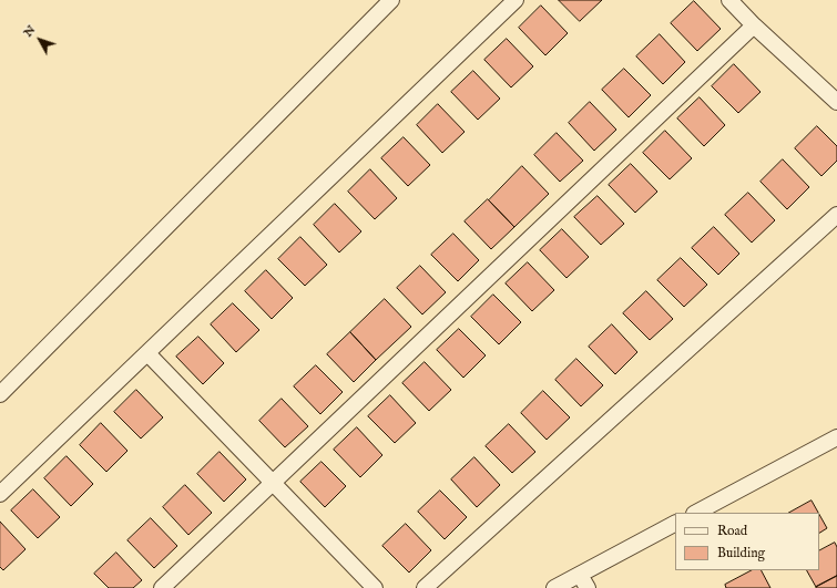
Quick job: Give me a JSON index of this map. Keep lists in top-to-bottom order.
{
  "legend": ["Road", "Building"],
  "north": "top left"
}
